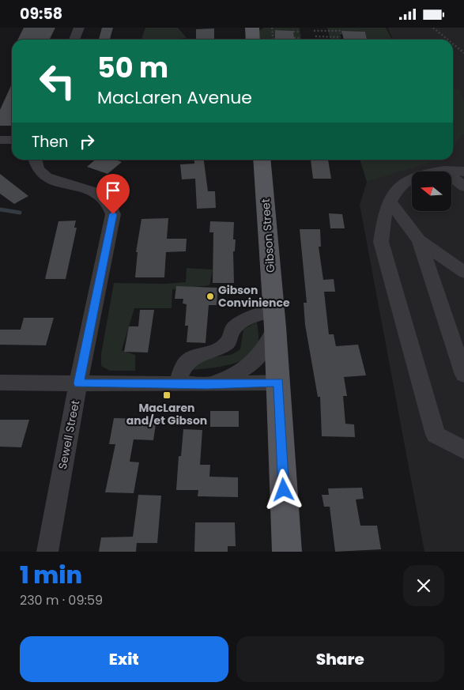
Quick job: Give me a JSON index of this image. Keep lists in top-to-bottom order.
{
  "streets": {
    "main road": ["Gibson Street"],
    "street": ["Sewell Street"]
  },
  "places": {
    "other": ["Gibson Convinience"],
    "transit": ["MacLaren and/et Gibson"]
  },
  "north": "left",
  "page": {
    "status": "09:58",
    "turn": ["50 m", "MacLaren Avenue"],
    "then": "Then",
    "heading": ["1 min", "230 m · 09:59"],
    "buttons": ["Exit", "Share"]
  }
}
